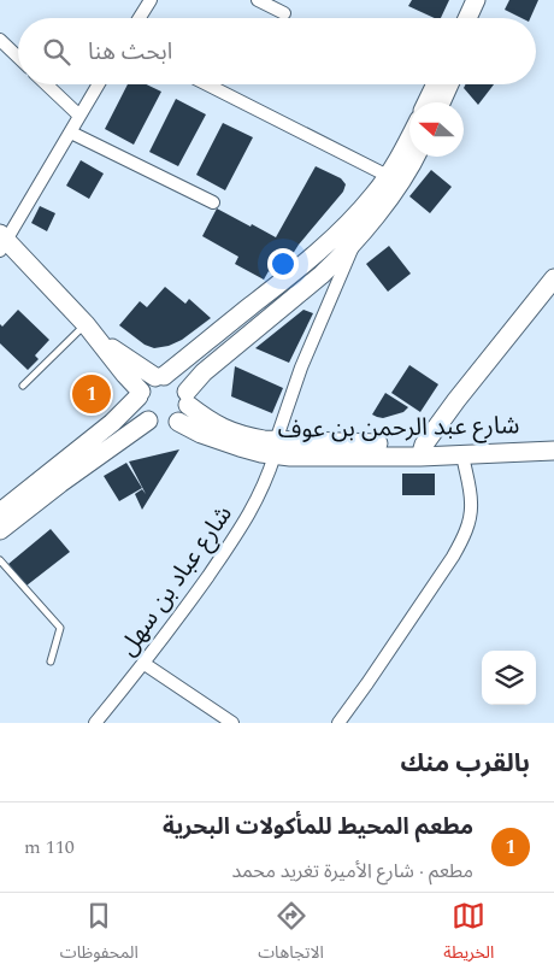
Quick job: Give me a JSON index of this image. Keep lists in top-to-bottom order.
{
  "streets": {
    "street": ["شارع عبد الرحمن بن عوف", "شارع عباد بن سهل"]
  },
  "crossings": [
    ["شارع عبد الرحمن بن عوف", "شارع عباد بن سهل"]
  ],
  "north": "left",
  "page": {
    "search": "ابحث هنا",
    "pins": "1",
    "heading": "بالقرب منك",
    "list": [
      {
        "mark": "1",
        "name": "مطعم المحيط للمأكولات البحرية",
        "note": "مطعم · شارع الأميرة تغريد محمد",
        "value": "110 m"
      }
    ],
    "nav": ["الخريطة", "الاتجاهات", "المحفوظات"]
  }
}
